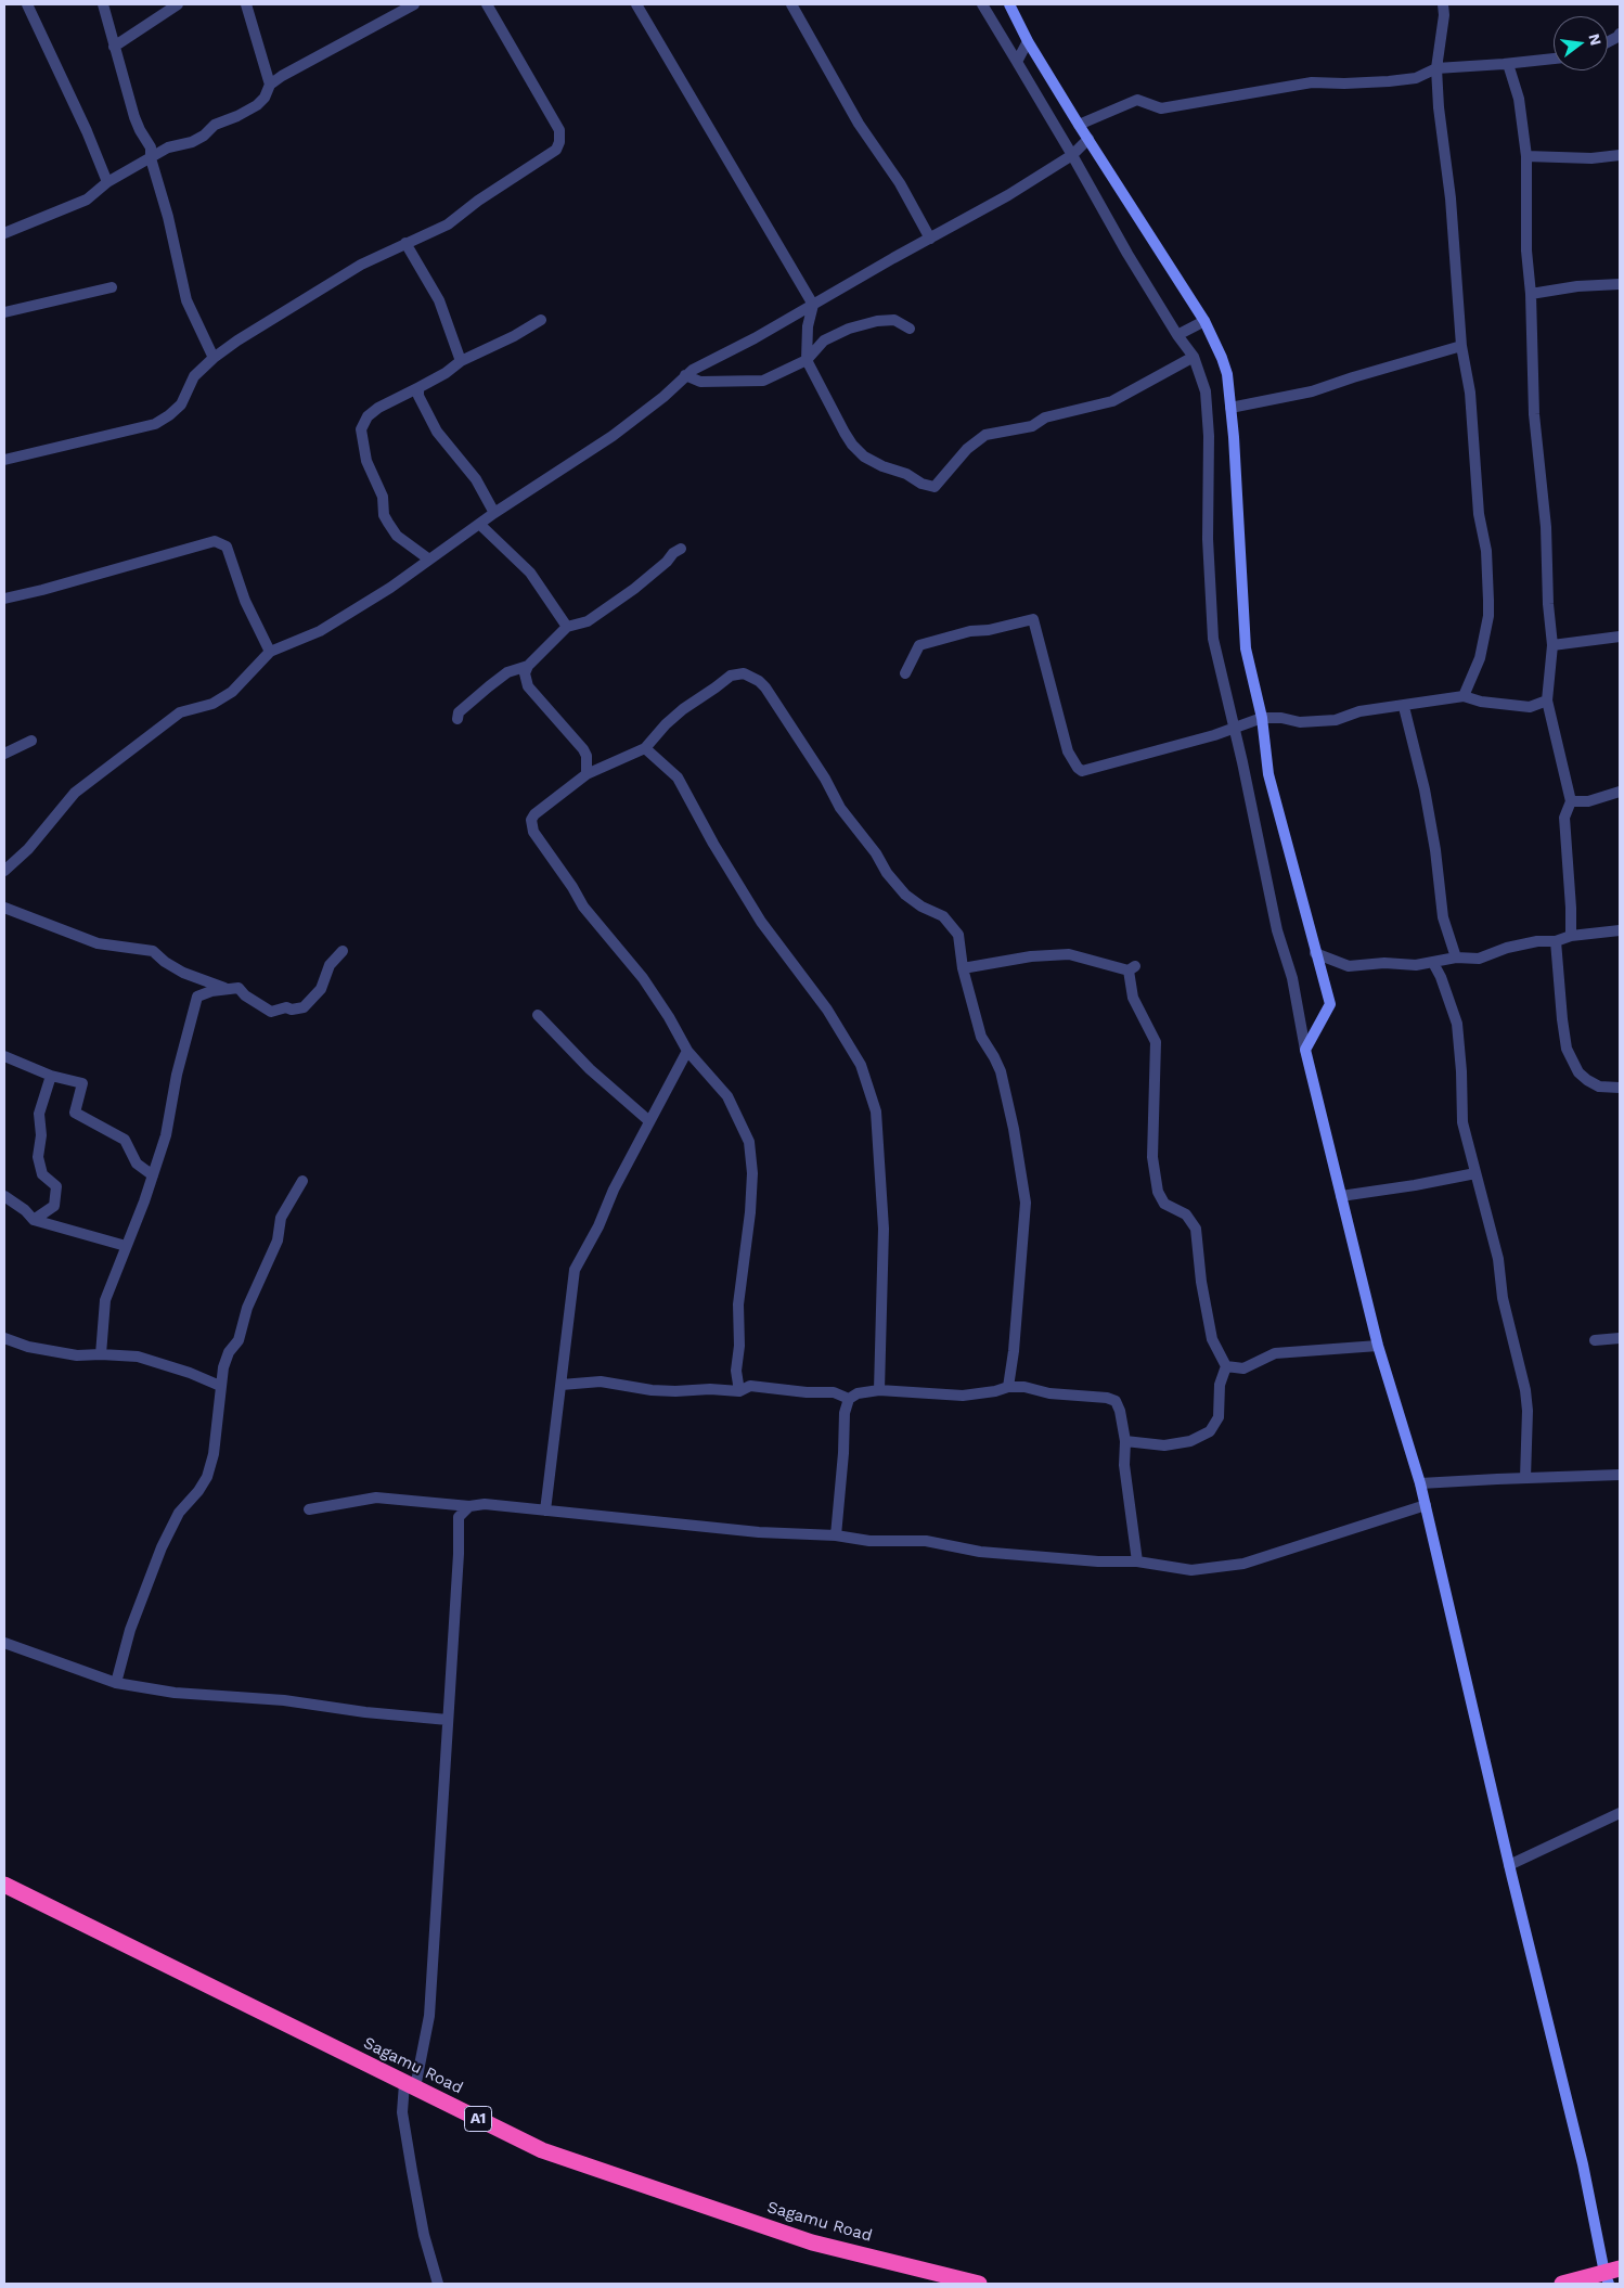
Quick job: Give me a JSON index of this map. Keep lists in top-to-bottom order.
{
  "streets": {
    "highway": ["Sagamu Road", "A1"]
  },
  "north": "right"
}
